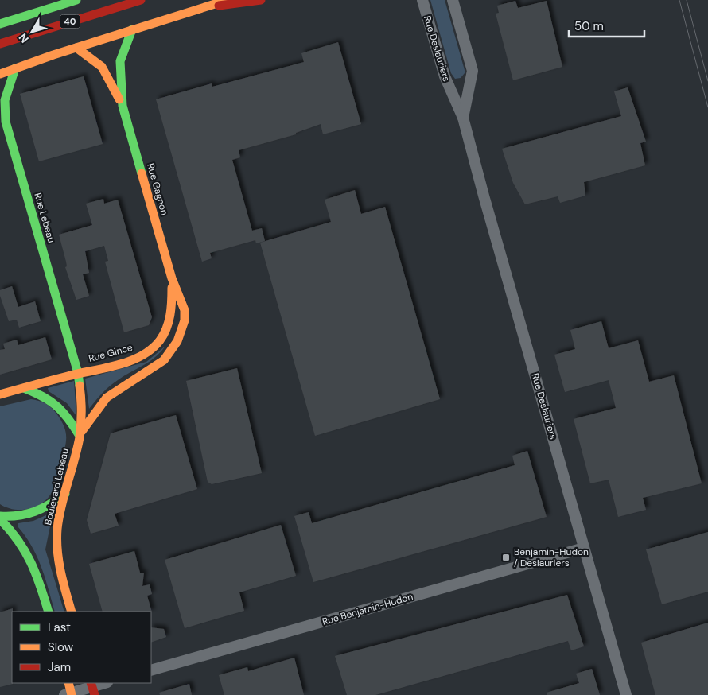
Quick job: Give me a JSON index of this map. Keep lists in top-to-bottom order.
{
  "streets": {
    "main road": [
      "40",
      "Rue Gagnon",
      "Rue Lebeau",
      "Rue Gince",
      "Boulevard Lebeau"
    ],
    "street": ["Rue Deslauriers", "Rue Benjamin-Hudon"]
  },
  "crossings": [
    ["Rue Deslauriers", "Rue Benjamin-Hudon"],
    ["Rue Gagnon", "Rue Gince"],
    ["Rue Gagnon", "Boulevard Lebeau"],
    ["Rue Lebeau", "Rue Gince"],
    ["Rue Lebeau", "Boulevard Lebeau"],
    ["Rue Gince", "Boulevard Lebeau"]
  ],
  "places": {
    "transit": ["Benjamin-Hudon / Deslauriers"]
  },
  "legend": ["Fast", "Slow", "Jam"],
  "scale_bar": "50 m",
  "north": "bottom left"
}
